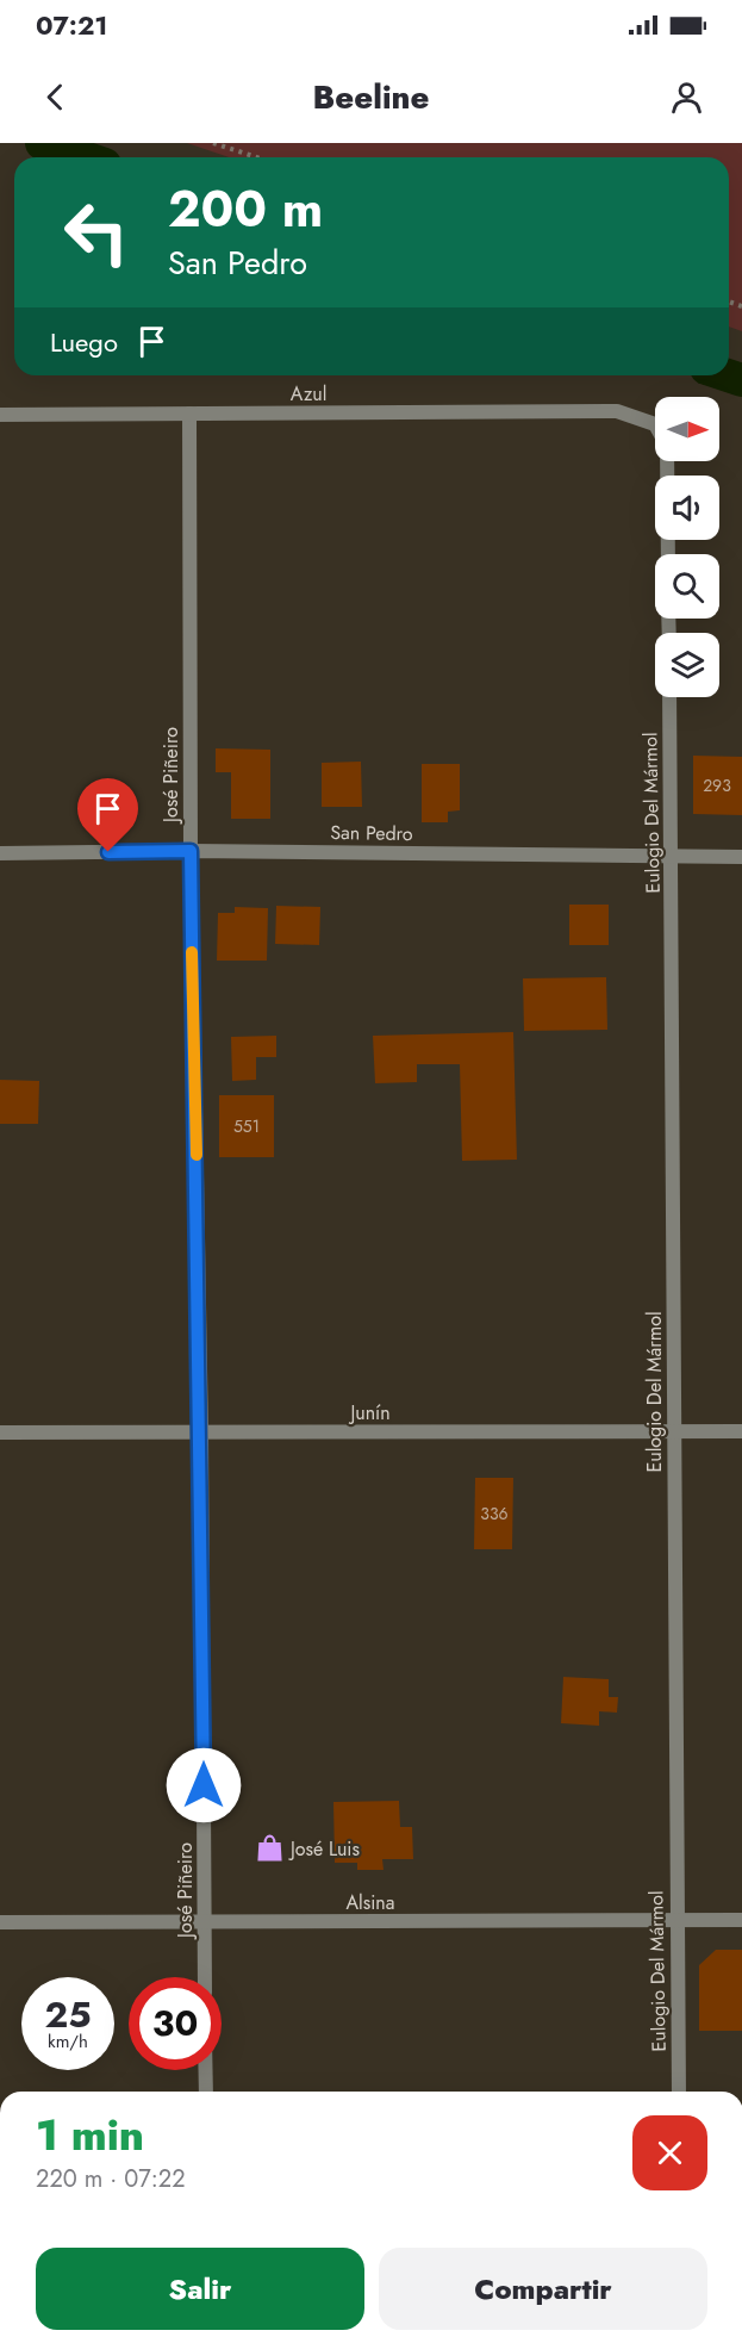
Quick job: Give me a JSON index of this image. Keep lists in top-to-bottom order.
{
  "streets": {
    "street": [
      "Azul",
      "José Piñeiro",
      "Eulogio Del Mármol",
      "San Pedro",
      "Junín",
      "Alsina"
    ]
  },
  "crossings": [
    ["Azul", "José Piñeiro"],
    ["José Piñeiro", "San Pedro"],
    ["José Piñeiro", "Junín"],
    ["José Piñeiro", "Alsina"],
    ["Eulogio Del Mármol", "San Pedro"],
    ["Eulogio Del Mármol", "Junín"],
    ["Eulogio Del Mármol", "Alsina"]
  ],
  "places": {
    "shop": ["José Luis"]
  },
  "house_numbers": ["293", "551", "336"],
  "north": "right",
  "page": {
    "status": "07:21",
    "header": "Beeline",
    "turn": ["200 m", "San Pedro"],
    "then": "Luego",
    "speed": "25 km/h",
    "limit": "30",
    "heading": ["1 min", "220 m · 07:22"],
    "buttons": ["Salir", "Compartir"]
  }
}
